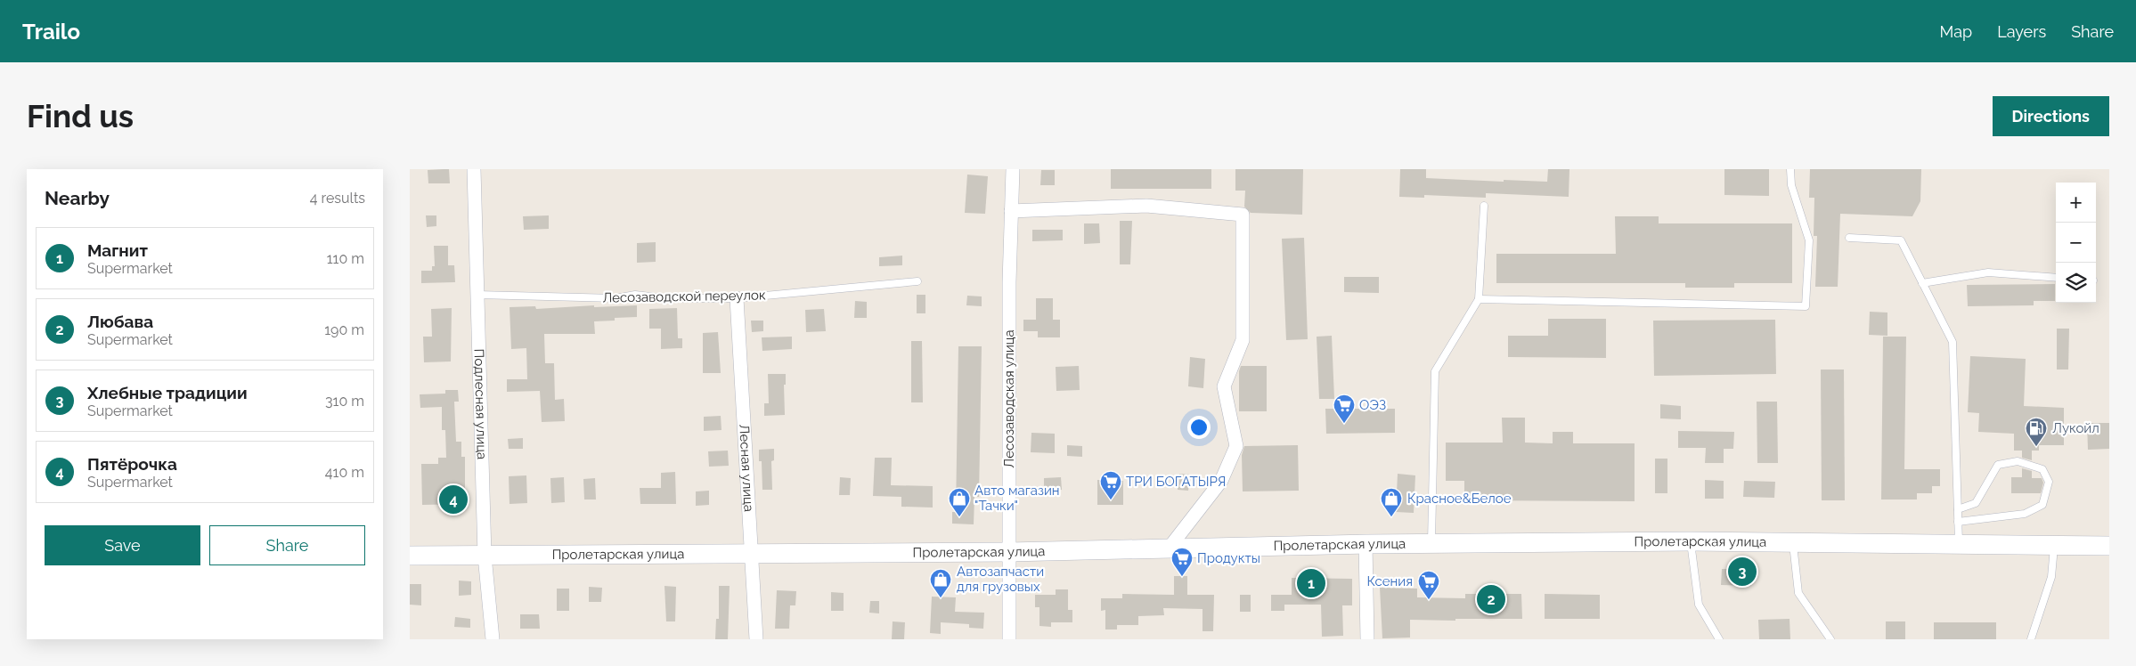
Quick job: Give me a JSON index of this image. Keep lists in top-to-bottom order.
{
  "streets": {
    "street": [
      "Лесозаводская улица",
      "Подлесная улица",
      "Лесная улица",
      "Пролетарская улица"
    ],
    "lane": ["Лесозаводской переулок"]
  },
  "crossings": [
    ["Лесозаводской переулок", "Подлесная улица"],
    ["Лесозаводской переулок", "Лесная улица"],
    ["Лесозаводская улица", "Пролетарская улица"],
    ["Подлесная улица", "Пролетарская улица"],
    ["Лесная улица", "Пролетарская улица"]
  ],
  "places": {
    "supermarket": [
      "ОЭЗ",
      "ТРИ БОГАТЫРЯ",
      "Продукты",
      "Ксения"
    ],
    "fuel station": ["Лукойл"],
    "shop": ["Авто магазин \"Тачки\"", "Красное&Белое", "Автозапчасти для грузовых"]
  },
  "page": {
    "header": "Trailo",
    "nav": ["Map", "Layers", "Share"],
    "buttons": [
      "Directions",
      ["Save", "Share"]
    ],
    "title": "Find us",
    "heading": ["Nearby", "4 results"],
    "map_buttons": ["+", "−"],
    "list": [
      {
        "mark": "1",
        "name": "Магнит",
        "note": "Supermarket",
        "value": "110 m"
      },
      {
        "mark": "2",
        "name": "Любава",
        "note": "Supermarket",
        "value": "190 m"
      },
      {
        "mark": "3",
        "name": "Хлебные традиции",
        "note": "Supermarket",
        "value": "310 m"
      },
      {
        "mark": "4",
        "name": "Пятёрочка",
        "note": "Supermarket",
        "value": "410 m"
      }
    ],
    "pins": [
      "4",
      "3",
      "1",
      "2"
    ]
  }
}
